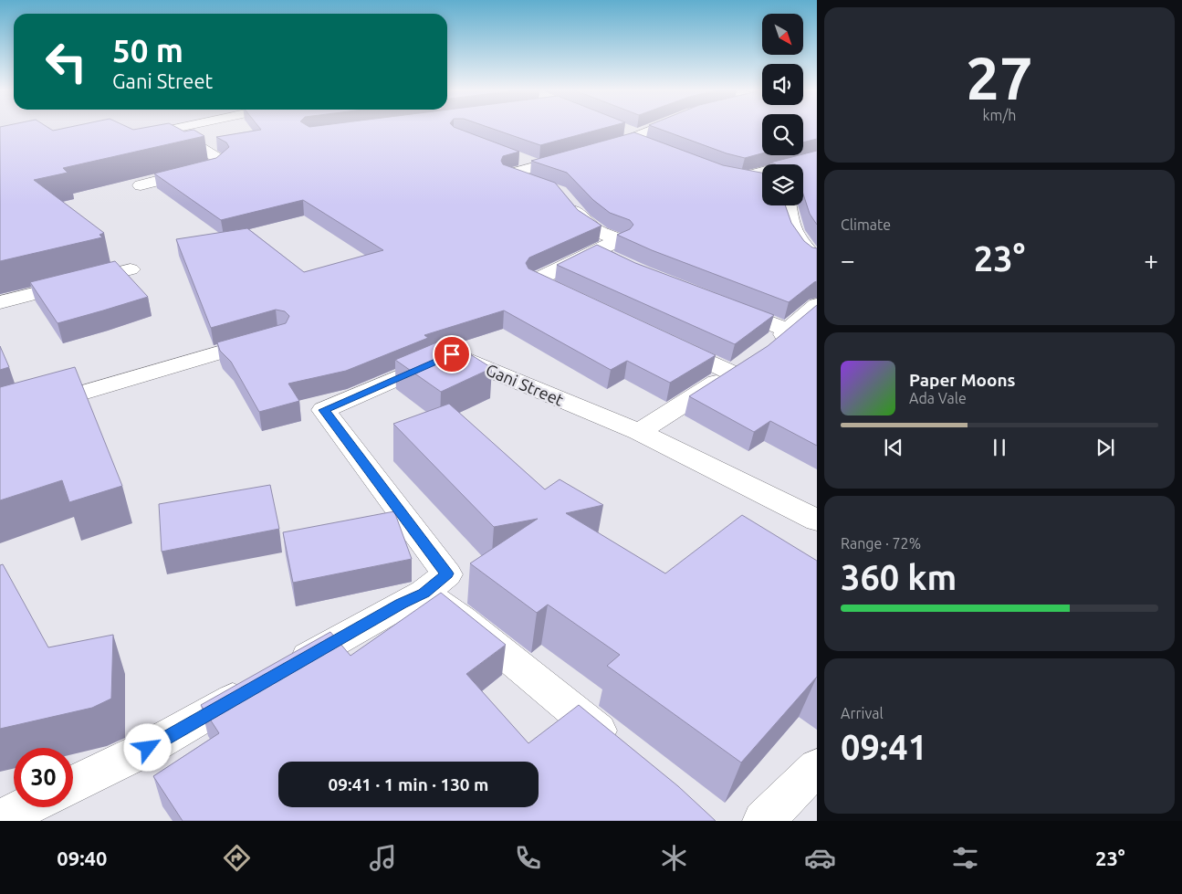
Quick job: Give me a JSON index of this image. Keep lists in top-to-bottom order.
{
  "streets": {
    "street": ["Gani Street"]
  },
  "north": "bottom right",
  "page": {
    "tile": [
      ["27", "km/h"],
      "Climate",
      ["Range · 72%", "360 km"],
      ["Arrival", "09:41"]
    ],
    "turn": ["50 m", "Gani Street"],
    "heat": ["−", "23°", "+"],
    "song": ["Paper Moons", "Ada Vale"],
    "limit": "30",
    "trip": "09:41 · 1 min · 130 m",
    "tabs": ["09:40", "23°"]
  }
}
